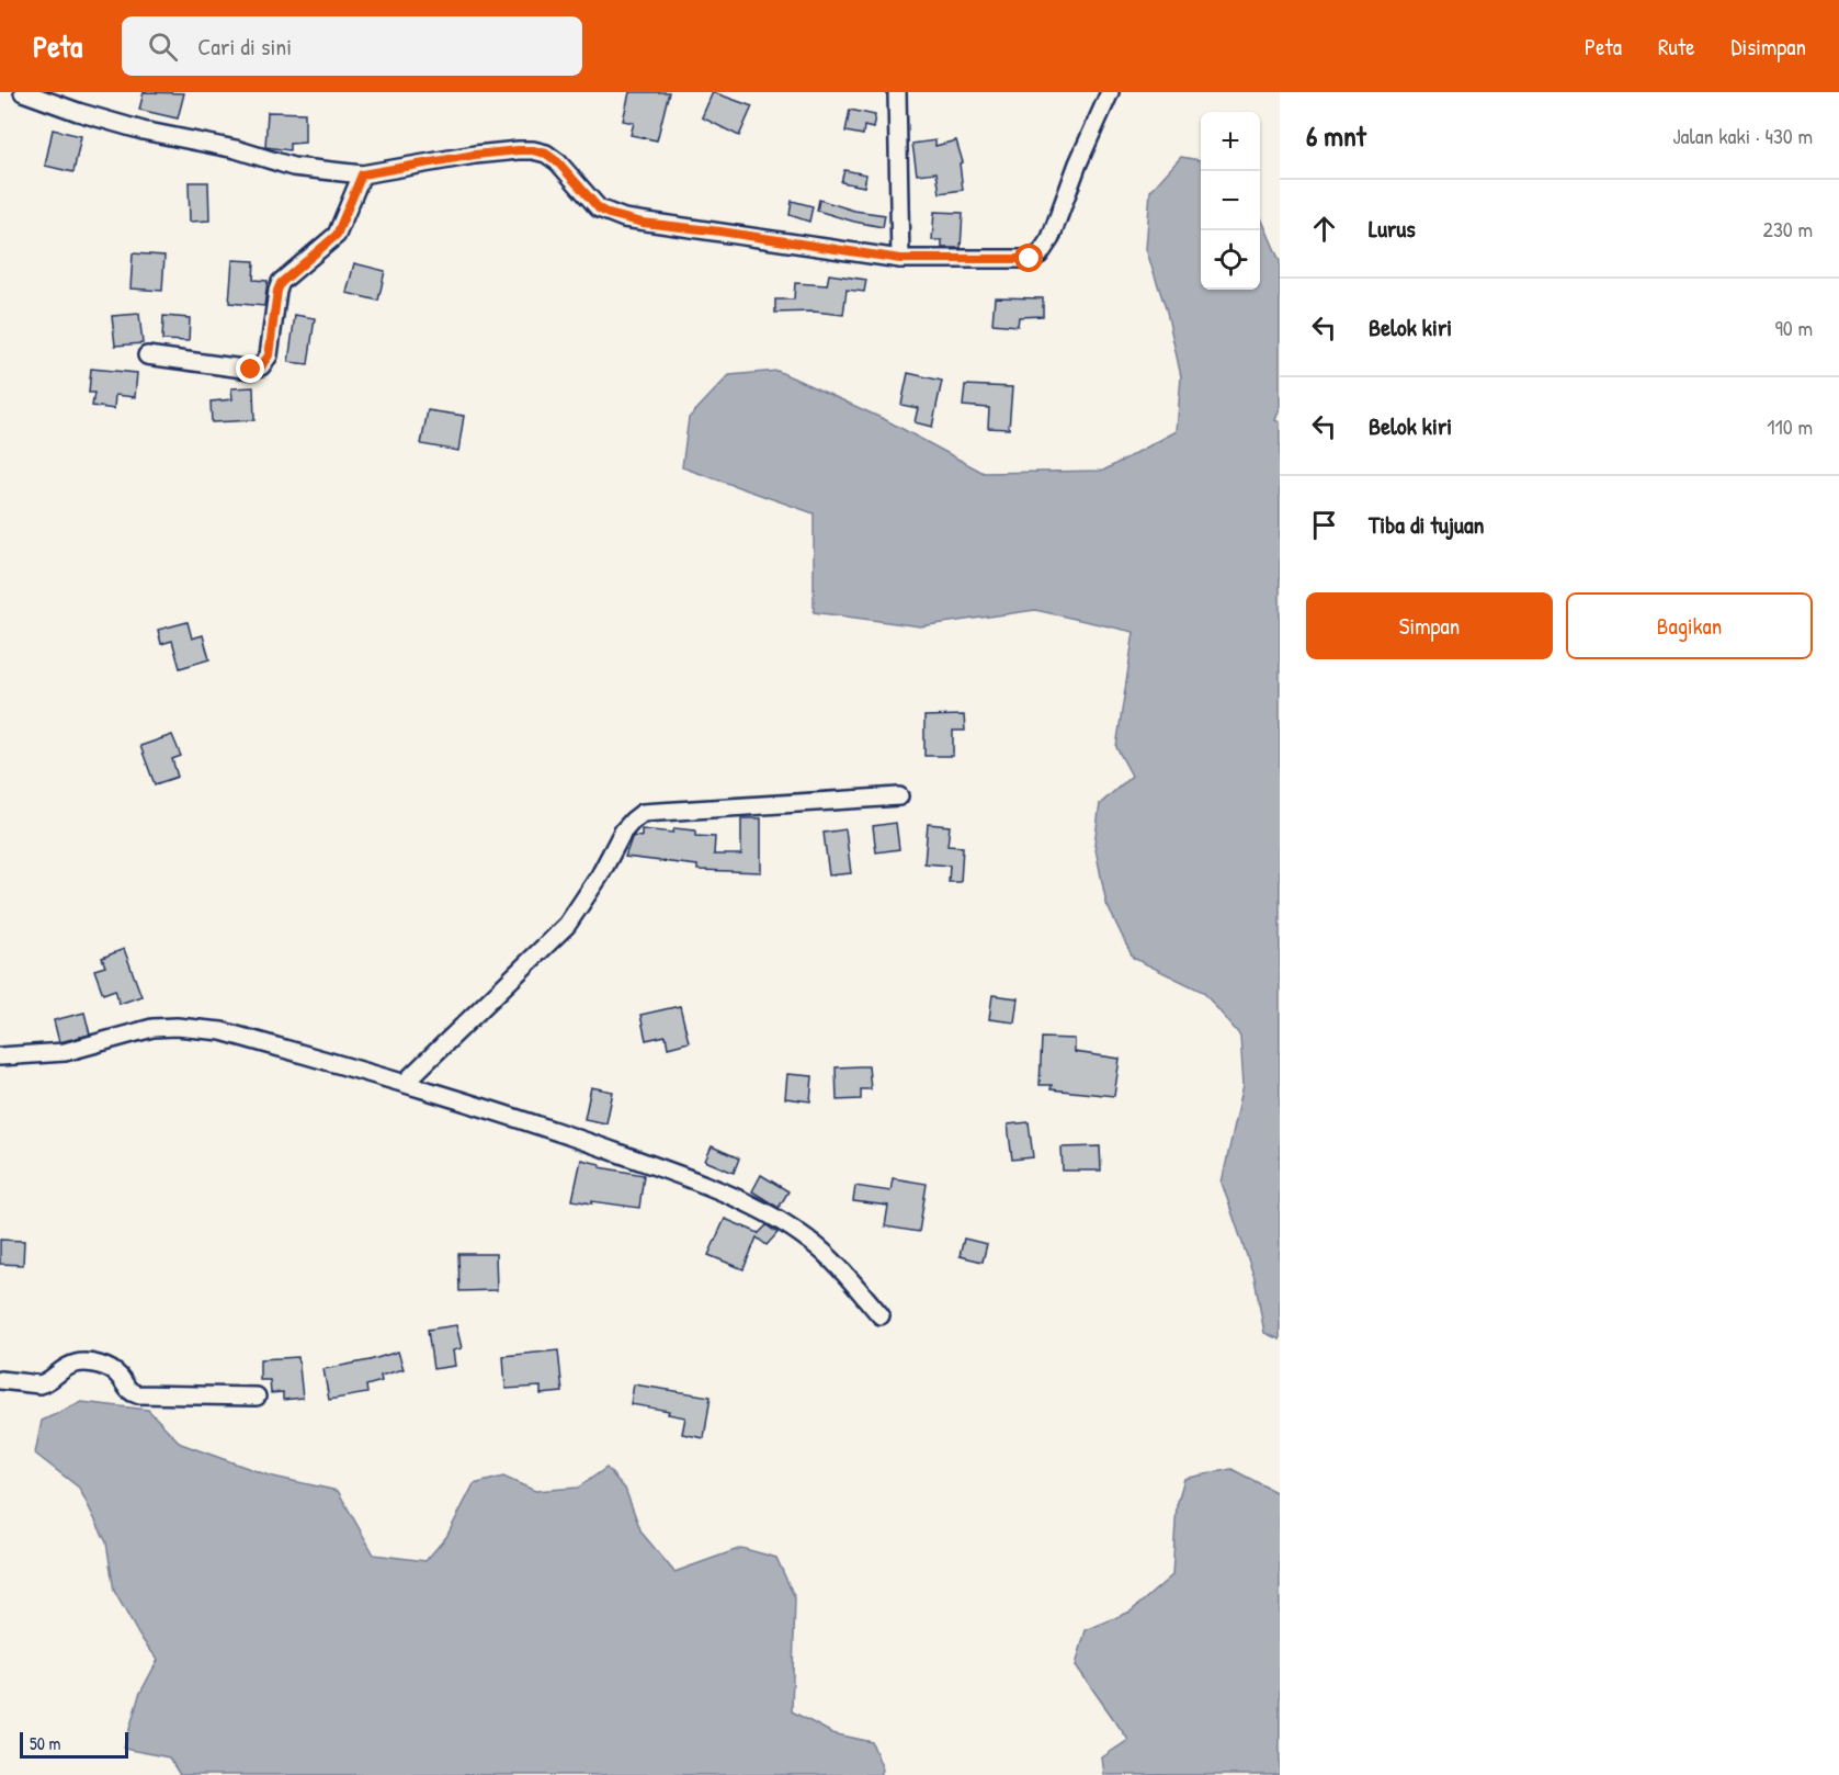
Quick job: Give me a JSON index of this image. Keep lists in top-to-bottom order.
{
  "scale_bar": "50 m",
  "page": {
    "header": "Peta",
    "search": "Cari di sini",
    "nav": ["Peta", "Rute", "Disimpan"],
    "heading": ["6 mnt", "Jalan kaki · 430 m"],
    "map_buttons": ["+", "−"],
    "list": [
      ["Lurus", "230 m"],
      ["Belok kiri", "90 m"],
      ["Belok kiri", "110 m"],
      "Tiba di tujuan"
    ],
    "buttons": ["Simpan", "Bagikan"],
    "scale": "50 m"
  }
}
